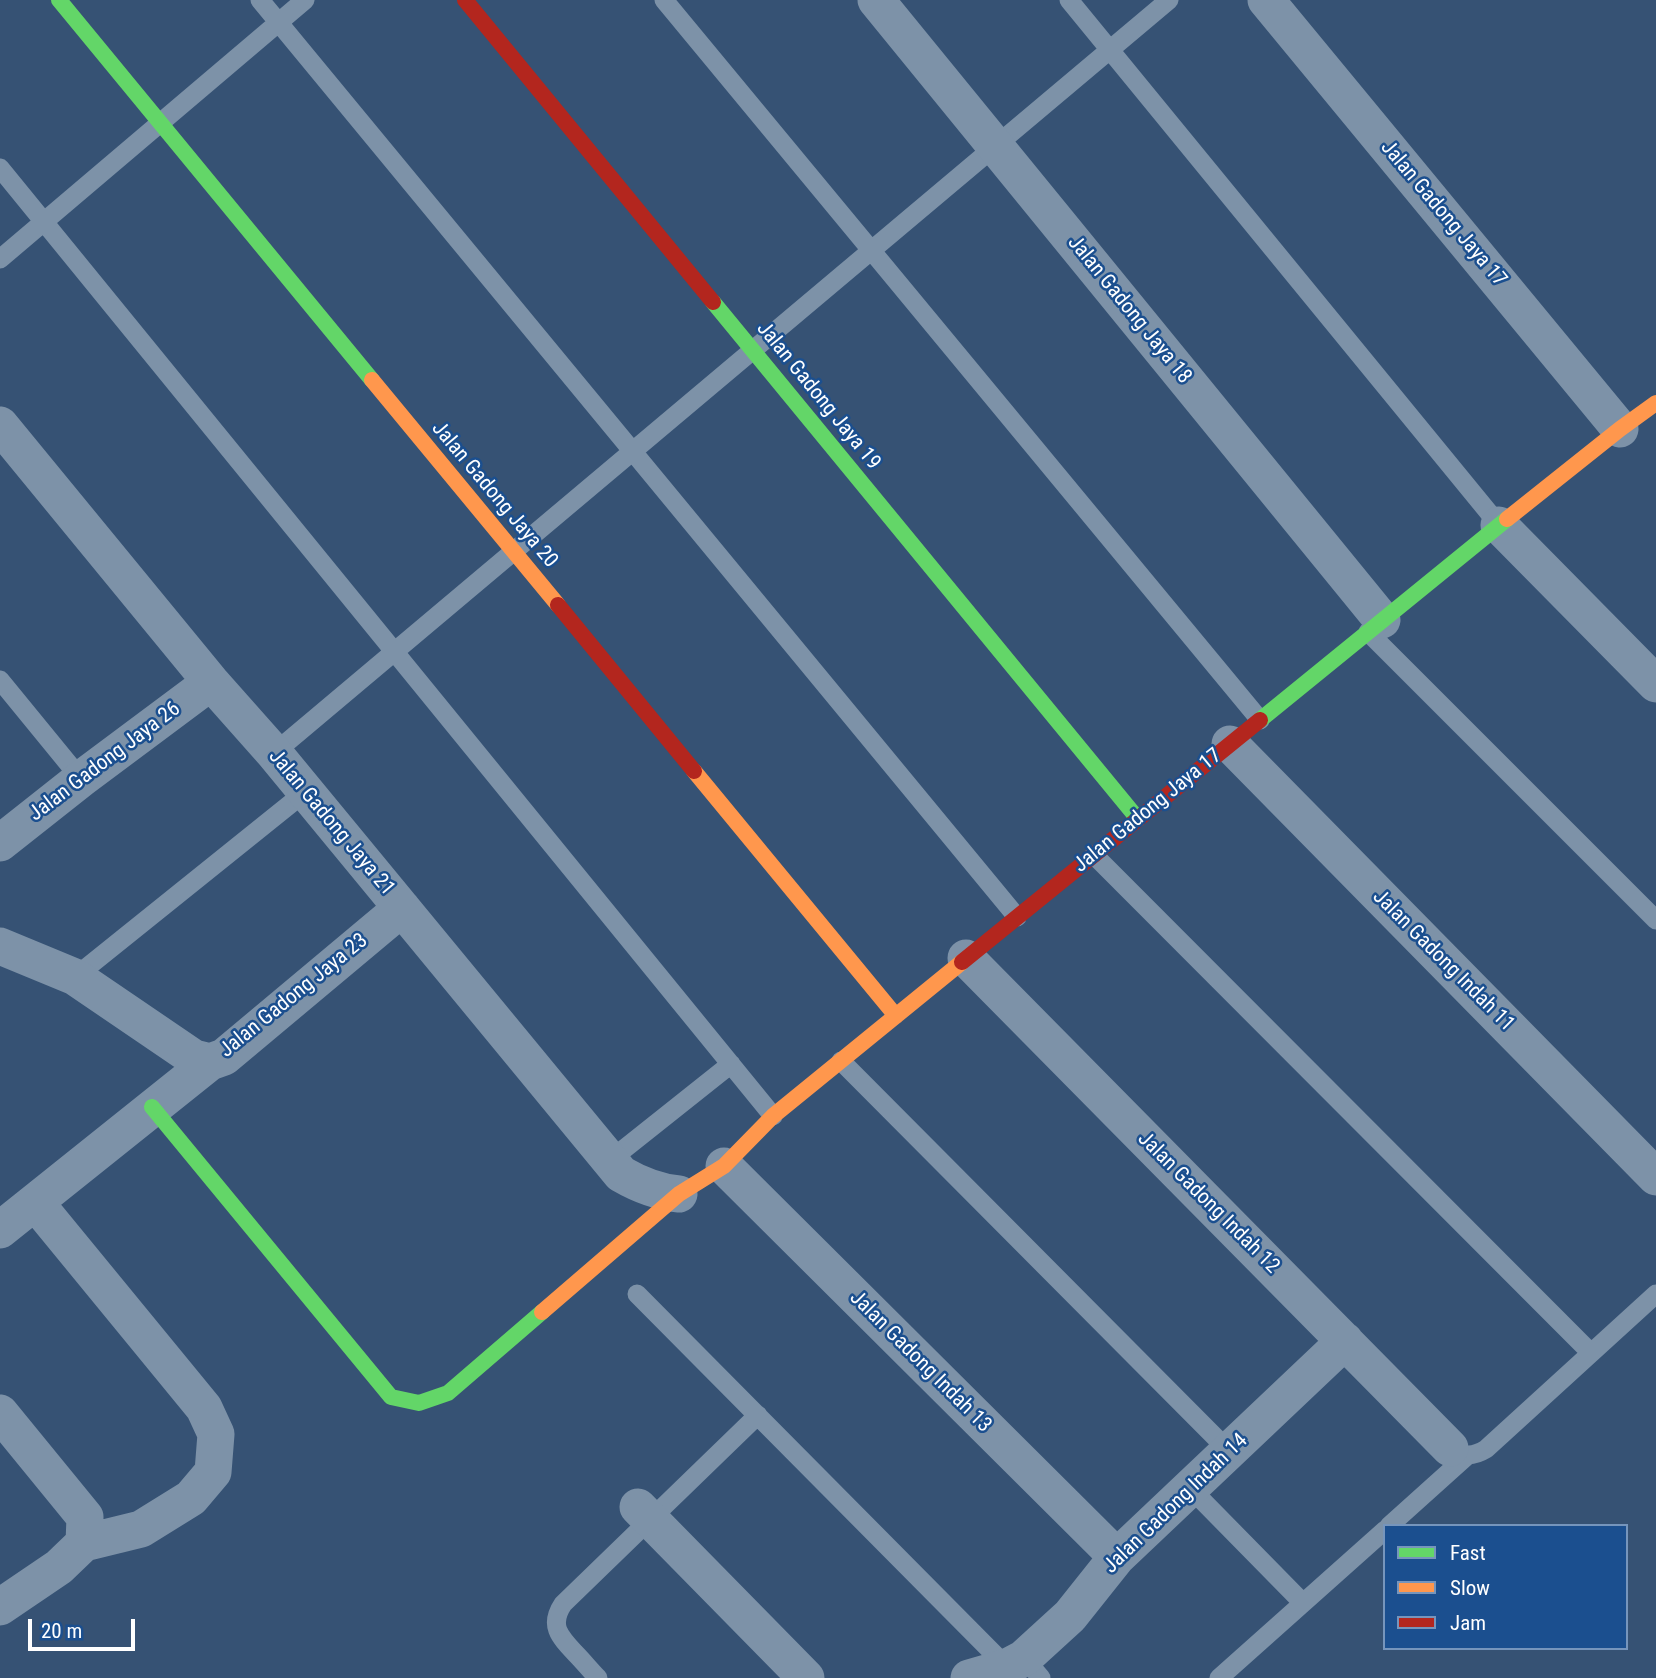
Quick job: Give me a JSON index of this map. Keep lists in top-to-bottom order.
{
  "streets": {
    "street": [
      "Jalan Gadong Jaya 17",
      "Jalan Gadong Jaya 18",
      "Jalan Gadong Jaya 19",
      "Jalan Gadong Jaya 20",
      "Jalan Gadong Jaya 26",
      "Jalan Gadong Jaya 21",
      "Jalan Gadong Indah 11",
      "Jalan Gadong Jaya 23",
      "Jalan Gadong Indah 12",
      "Jalan Gadong Indah 13",
      "Jalan Gadong Indah 14"
    ]
  },
  "crossings": [
    ["Jalan Gadong Jaya 17", "Jalan Gadong Jaya 18"],
    ["Jalan Gadong Jaya 17", "Jalan Gadong Jaya 19"],
    ["Jalan Gadong Jaya 17", "Jalan Gadong Jaya 20"],
    ["Jalan Gadong Jaya 17", "Jalan Gadong Jaya 21"],
    ["Jalan Gadong Jaya 17", "Jalan Gadong Indah 11"],
    ["Jalan Gadong Jaya 17", "Jalan Gadong Indah 12"],
    ["Jalan Gadong Jaya 17", "Jalan Gadong Indah 13"],
    ["Jalan Gadong Jaya 26", "Jalan Gadong Jaya 21"],
    ["Jalan Gadong Jaya 21", "Jalan Gadong Jaya 23"],
    ["Jalan Gadong Indah 12", "Jalan Gadong Indah 14"],
    ["Jalan Gadong Indah 13", "Jalan Gadong Indah 14"]
  ],
  "legend": ["Fast", "Slow", "Jam"],
  "scale_bar": "20 m"
}
